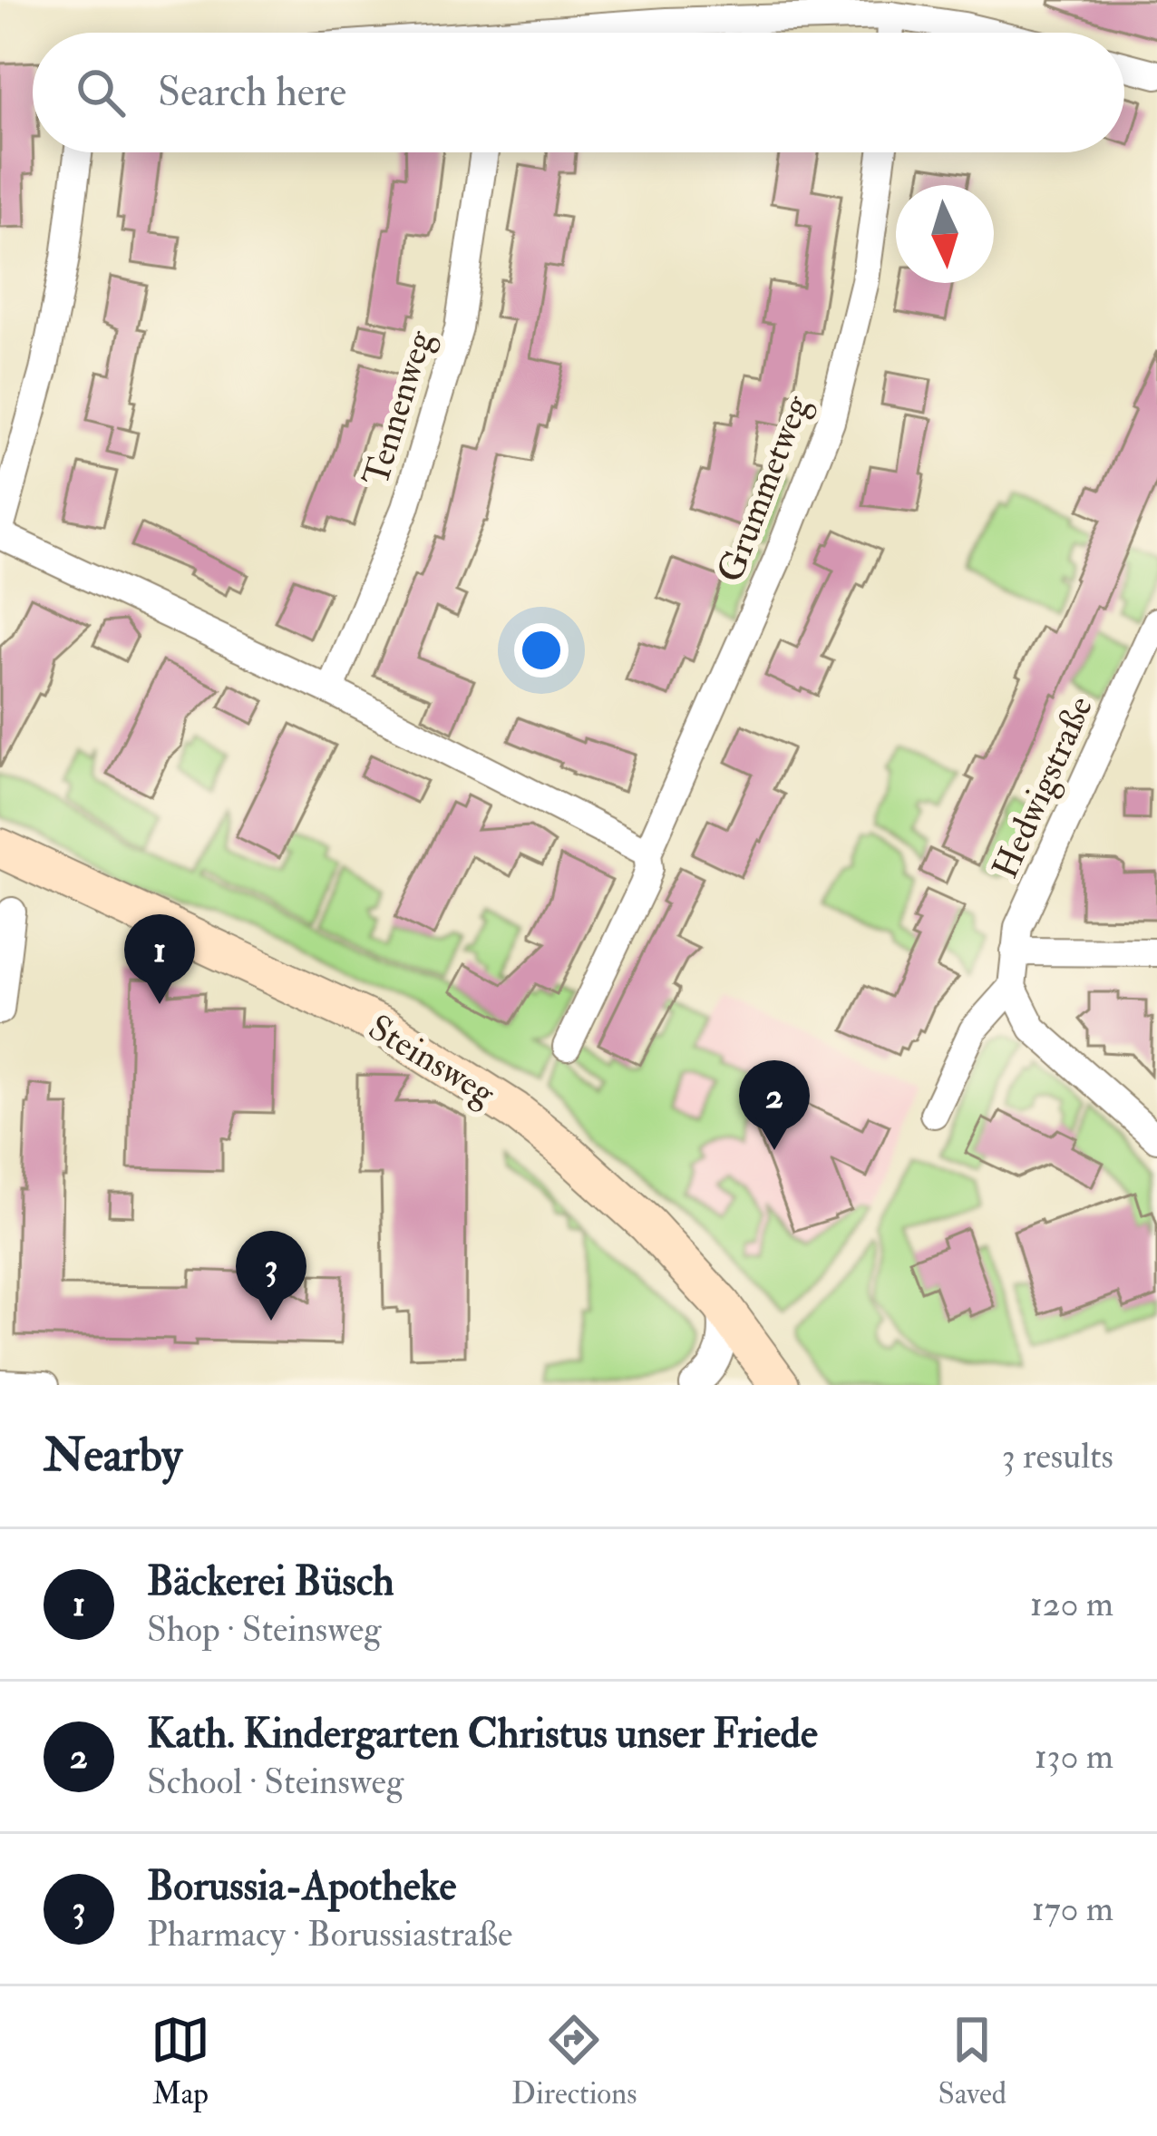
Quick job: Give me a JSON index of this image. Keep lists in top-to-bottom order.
{
  "streets": {
    "main road": ["Steinsweg"],
    "street": ["Tennenweg", "Grummetweg", "Hedwigstraße"]
  },
  "north": "bottom",
  "page": {
    "search": "Search here",
    "pins": ["1", "2", "3"],
    "heading": ["Nearby", "3 results"],
    "list": [
      {
        "mark": "1",
        "name": "Bäckerei Büsch",
        "note": "Shop · Steinsweg",
        "value": "120 m"
      },
      {
        "mark": "2",
        "name": "Kath. Kindergarten Christus unser Friede",
        "note": "School · Steinsweg",
        "value": "130 m"
      },
      {
        "mark": "3",
        "name": "Borussia-Apotheke",
        "note": "Pharmacy · Borussiastraße",
        "value": "170 m"
      }
    ],
    "nav": ["Map", "Directions", "Saved"]
  }
}
